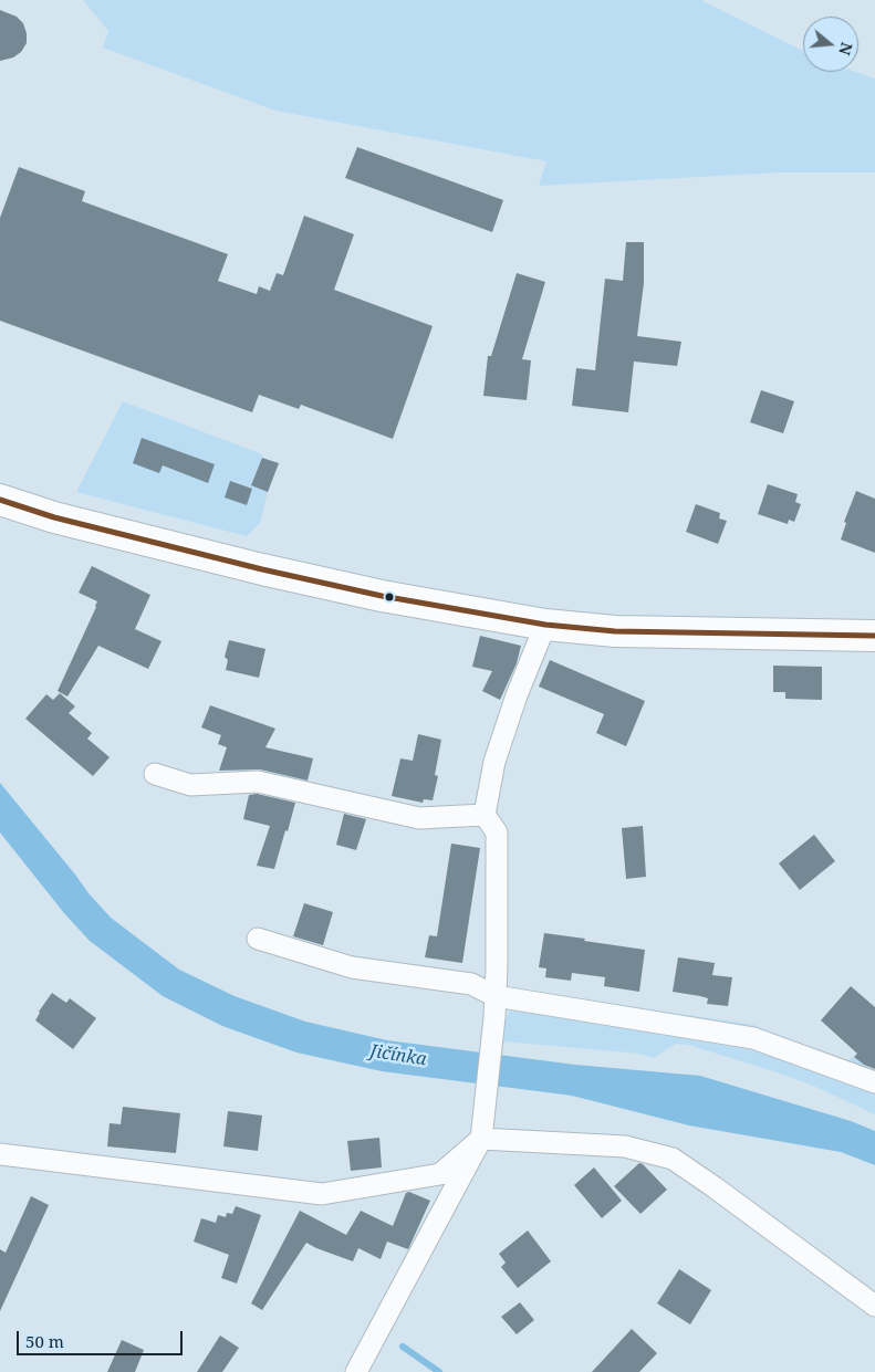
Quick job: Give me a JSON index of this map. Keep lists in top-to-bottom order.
{
  "water": ["Jičínka"],
  "scale_bar": "50 m",
  "north": "right"
}
